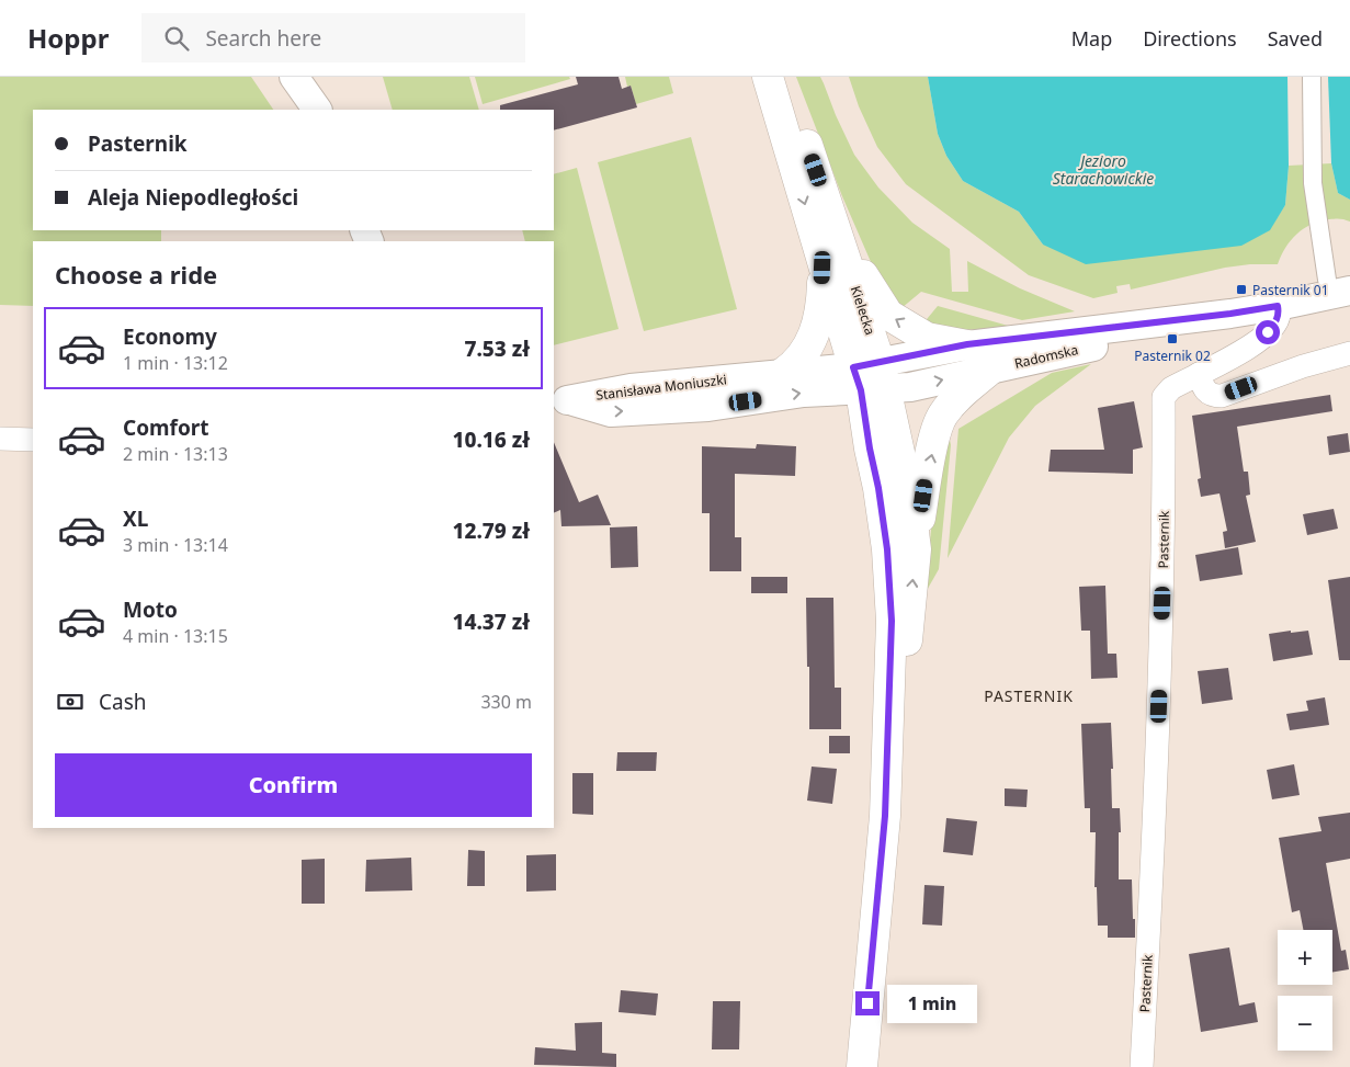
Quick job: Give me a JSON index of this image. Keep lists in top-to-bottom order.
{
  "streets": {
    "main road": ["Kielecka"],
    "street": ["Radomska", "Stanisława Moniuszki", "Pasternik"]
  },
  "crossings": [
    ["Kielecka", "Radomska"],
    ["Kielecka", "Stanisława Moniuszki"],
    ["Radomska", "Stanisława Moniuszki"],
    ["Radomska", "Pasternik"]
  ],
  "districts": ["PASTERNIK"],
  "water": ["Jezioro Starachowickie"],
  "places": {
    "transit": ["Pasternik 01", "Pasternik 02"]
  },
  "page": {
    "header": "Hoppr",
    "search": "Search here",
    "nav": ["Map", "Directions", "Saved"],
    "banner": ["Pasternik", "Aleja Niepodległości"],
    "heading": "Choose a ride",
    "list": [
      {
        "name": "Economy",
        "note": "1 min · 13:12",
        "value": "7.53 zł"
      },
      {
        "name": "Comfort",
        "note": "2 min · 13:13",
        "value": "10.16 zł"
      },
      {
        "name": "XL",
        "note": "3 min · 13:14",
        "value": "12.79 zł"
      },
      {
        "name": "Moto",
        "note": "4 min · 13:15",
        "value": "14.37 zł"
      }
    ],
    "pay": ["Cash", "330 m"],
    "buttons": "Confirm",
    "map_buttons": ["+", "−"],
    "bubble": "1 min"
  }
}
